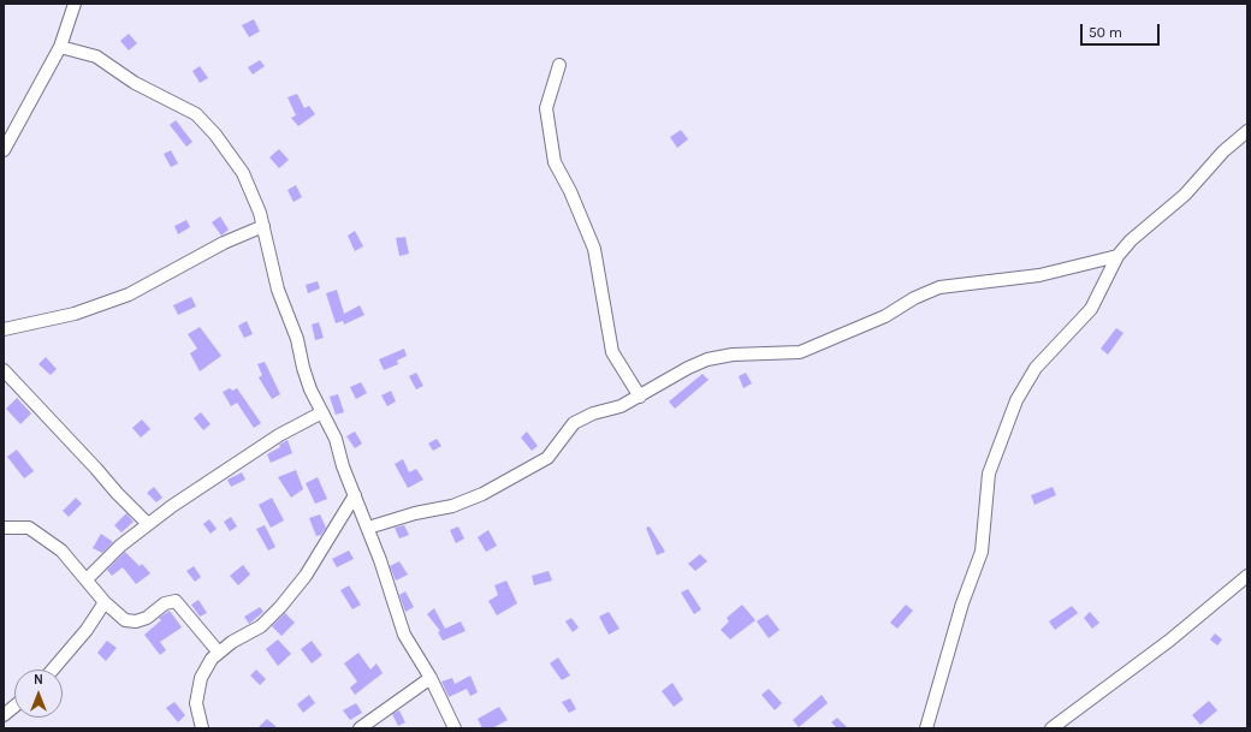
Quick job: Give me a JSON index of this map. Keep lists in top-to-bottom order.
{
  "scale_bar": "50 m",
  "north": "top"
}
